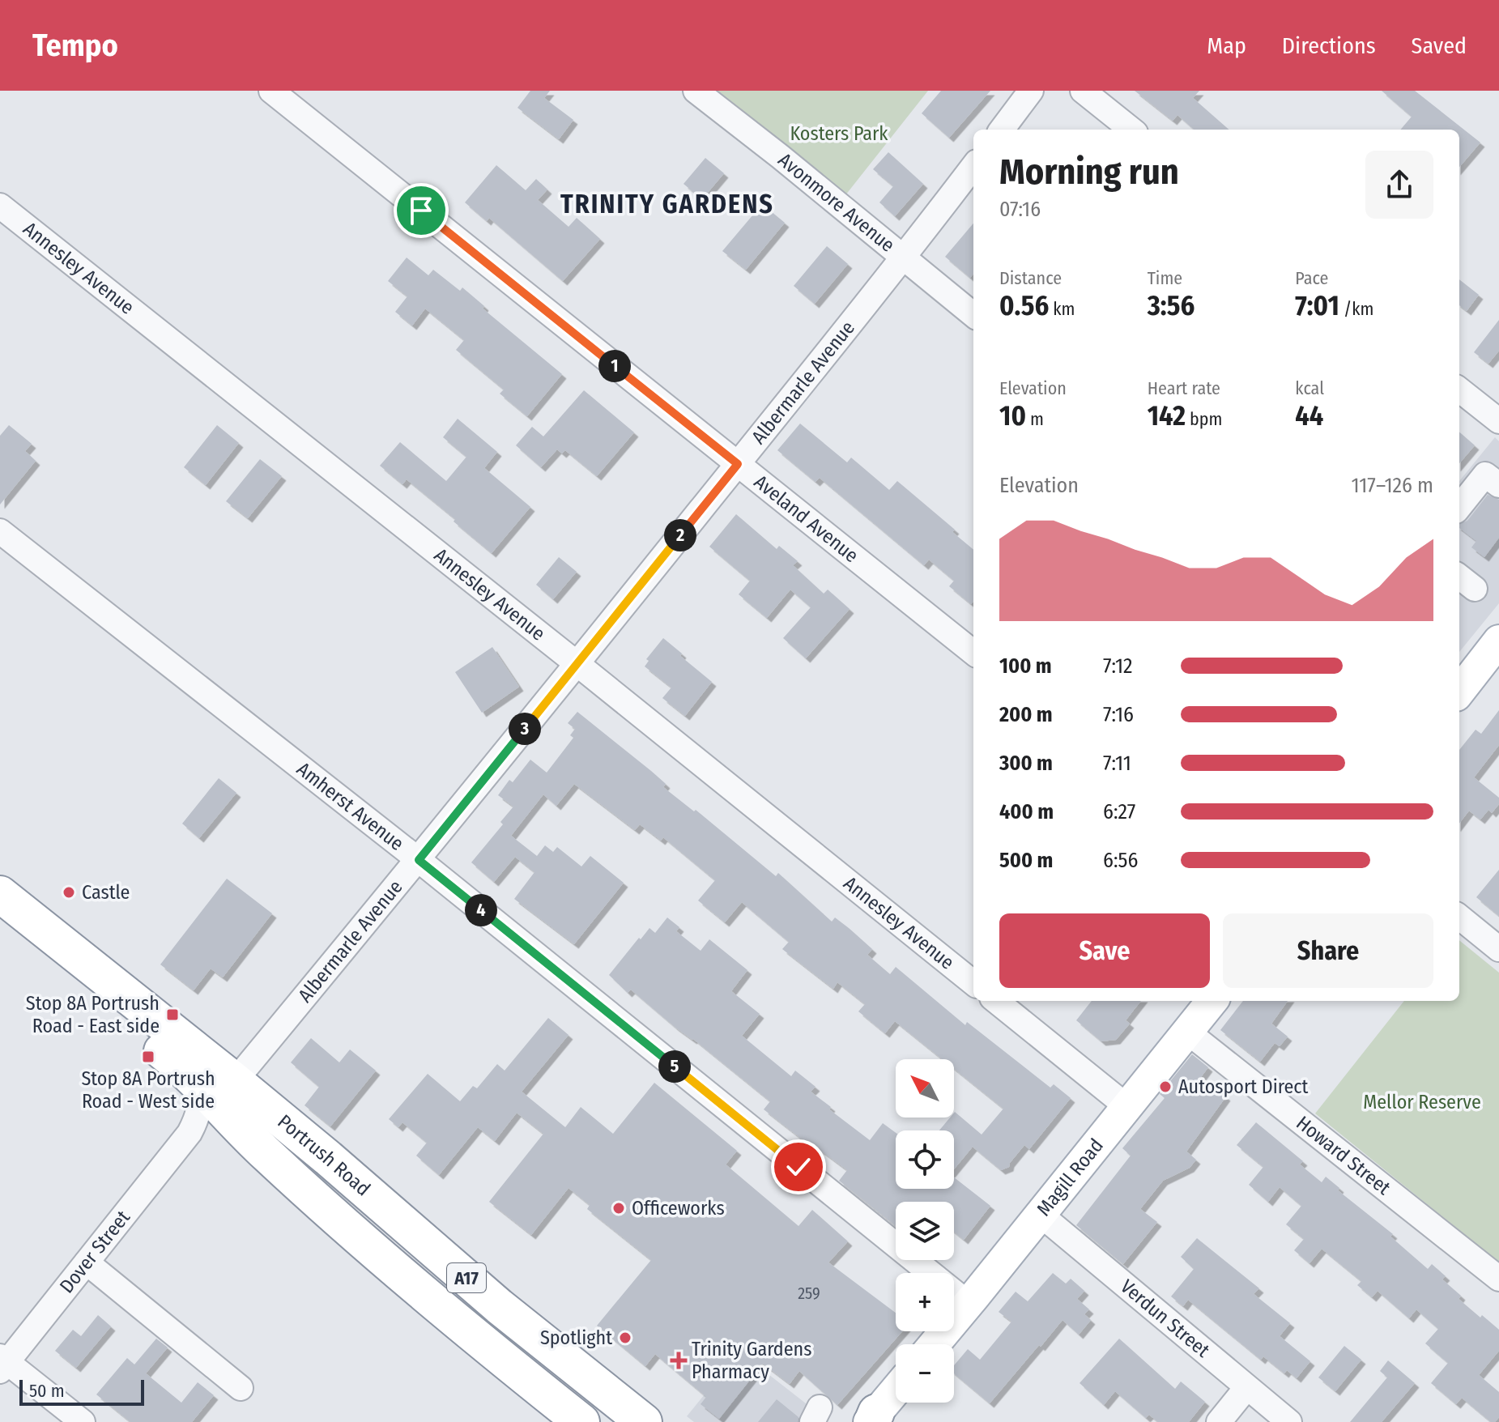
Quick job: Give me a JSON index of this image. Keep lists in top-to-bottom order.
{
  "streets": {
    "highway": ["Portrush Road", "A17"],
    "main road": ["Magill Road"],
    "street": [
      "Avonmore Avenue",
      "Annesley Avenue",
      "Albermarle Avenue",
      "Aveland Avenue",
      "Amherst Avenue",
      "Howard Street",
      "Dover Street",
      "Verdun Street"
    ]
  },
  "crossings": [
    ["Avonmore Avenue", "Albermarle Avenue"],
    ["Annesley Avenue", "Albermarle Avenue"],
    ["Albermarle Avenue", "Aveland Avenue"],
    ["Albermarle Avenue", "Amherst Avenue"],
    ["Albermarle Avenue", "Portrush Road"],
    ["Amherst Avenue", "Magill Road"],
    ["Portrush Road", "Dover Street"],
    ["Howard Street", "Magill Road"],
    ["Magill Road", "Verdun Street"]
  ],
  "districts": ["TRINITY GARDENS"],
  "parks": ["Kosters Park", "Mellor Reserve"],
  "places": {
    "other": [
      "Castle",
      "Autosport Direct",
      "Officeworks",
      "Spotlight"
    ],
    "transit": ["Stop 8A Portrush Road - East side", "Stop 8A Portrush Road - West side"],
    "health": ["Trinity Gardens Pharmacy"]
  },
  "house_numbers": ["259"],
  "scale_bar": "50 m",
  "north": "top left",
  "page": {
    "header": "Tempo",
    "nav": ["Map", "Directions", "Saved"],
    "heading": ["Morning run", "07:16"],
    "stats": [
      ["Distance", "0.56 km"],
      ["Time", "3:56"],
      ["Pace", "7:01 /km"],
      ["Elevation", "10 m"],
      ["Heart rate", "142 bpm"],
      ["kcal", "44"]
    ],
    "pins": [
      "1",
      "2",
      "3",
      "4",
      "5"
    ],
    "chart": ["Elevation", "117–126 m"],
    "list": [
      {
        "name": "100 m",
        "note": "7:12"
      },
      {
        "name": "200 m",
        "note": "7:16"
      },
      {
        "name": "300 m",
        "note": "7:11"
      },
      {
        "name": "400 m",
        "note": "6:27"
      },
      {
        "name": "500 m",
        "note": "6:56"
      }
    ],
    "buttons": ["Save", "Share"],
    "map_buttons": ["+", "−"],
    "scale": "50 m"
  }
}
